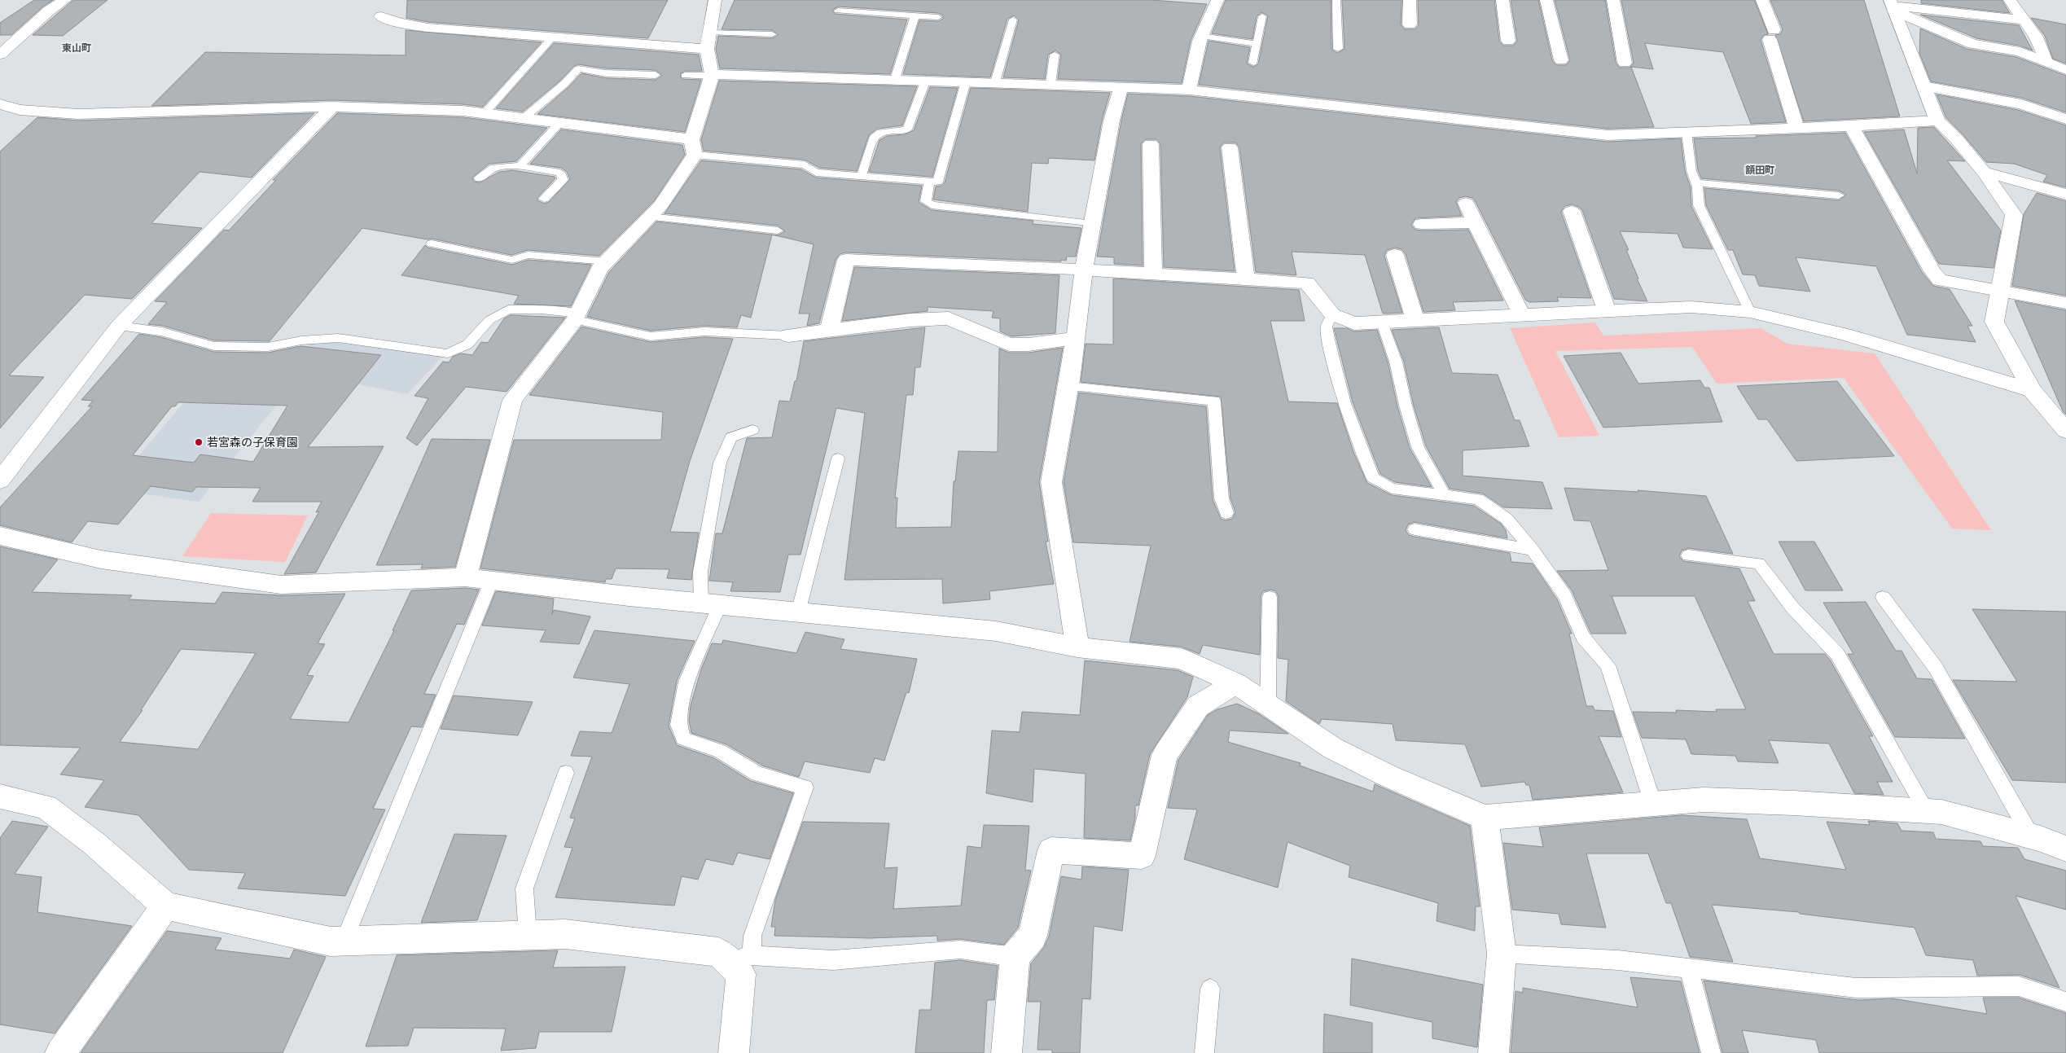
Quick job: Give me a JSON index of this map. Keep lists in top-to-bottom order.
{
  "districts": ["東山町", "額田町"],
  "places": ["若宮森の子保育園"]
}
